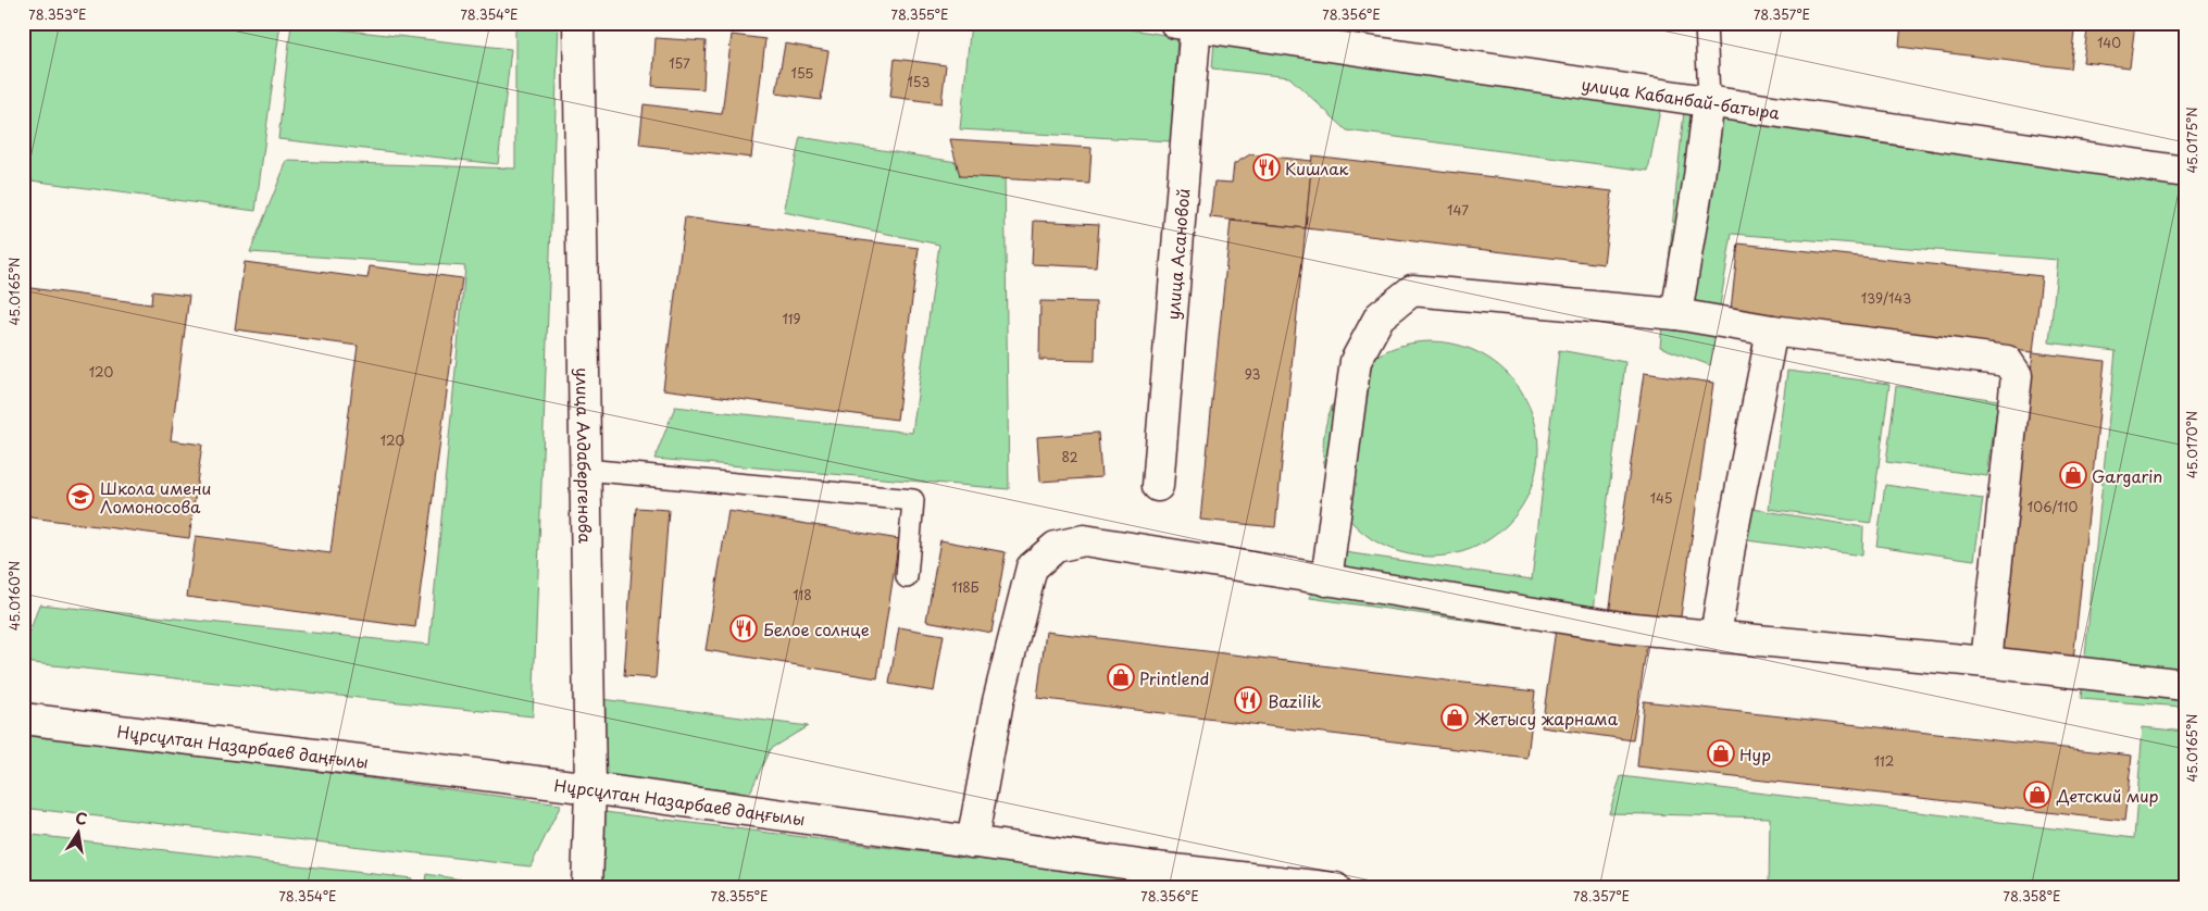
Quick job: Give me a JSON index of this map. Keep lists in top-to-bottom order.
{
  "streets": {
    "street": [
      "улица Кабанбай-батыра",
      "улица Асановой",
      "улица Алдабергенова",
      "Нұрсұлтан Назарбаев даңғылы"
    ]
  },
  "crossings": [
    ["улица Кабанбай-батыра", "улица Асановой"],
    ["улица Алдабергенова", "Нұрсұлтан Назарбаев даңғылы"]
  ],
  "places": {
    "restaurant": ["Кишлак", "Белое солнце", "Bazilik"],
    "shop": [
      "Gargarin",
      "Printlend",
      "Жетысу жарнама",
      "Нур",
      "Детский мир"
    ],
    "school or university": ["Школа имени Ломоносова"]
  },
  "house_numbers": [
    "140",
    "157",
    "155",
    "153",
    "147",
    "139/143",
    "119",
    "120",
    "93",
    "120",
    "82",
    "145",
    "106/110",
    "118Б",
    "118",
    "112"
  ],
  "north": "top",
  "coordinates": [
    "78.353°E",
    "78.354°E",
    "78.355°E",
    "78.356°E",
    "78.357°E",
    "45.0175°N",
    "45.0165°N",
    "45.0170°N",
    "45.0160°N",
    "78.358°E"
  ]
}
